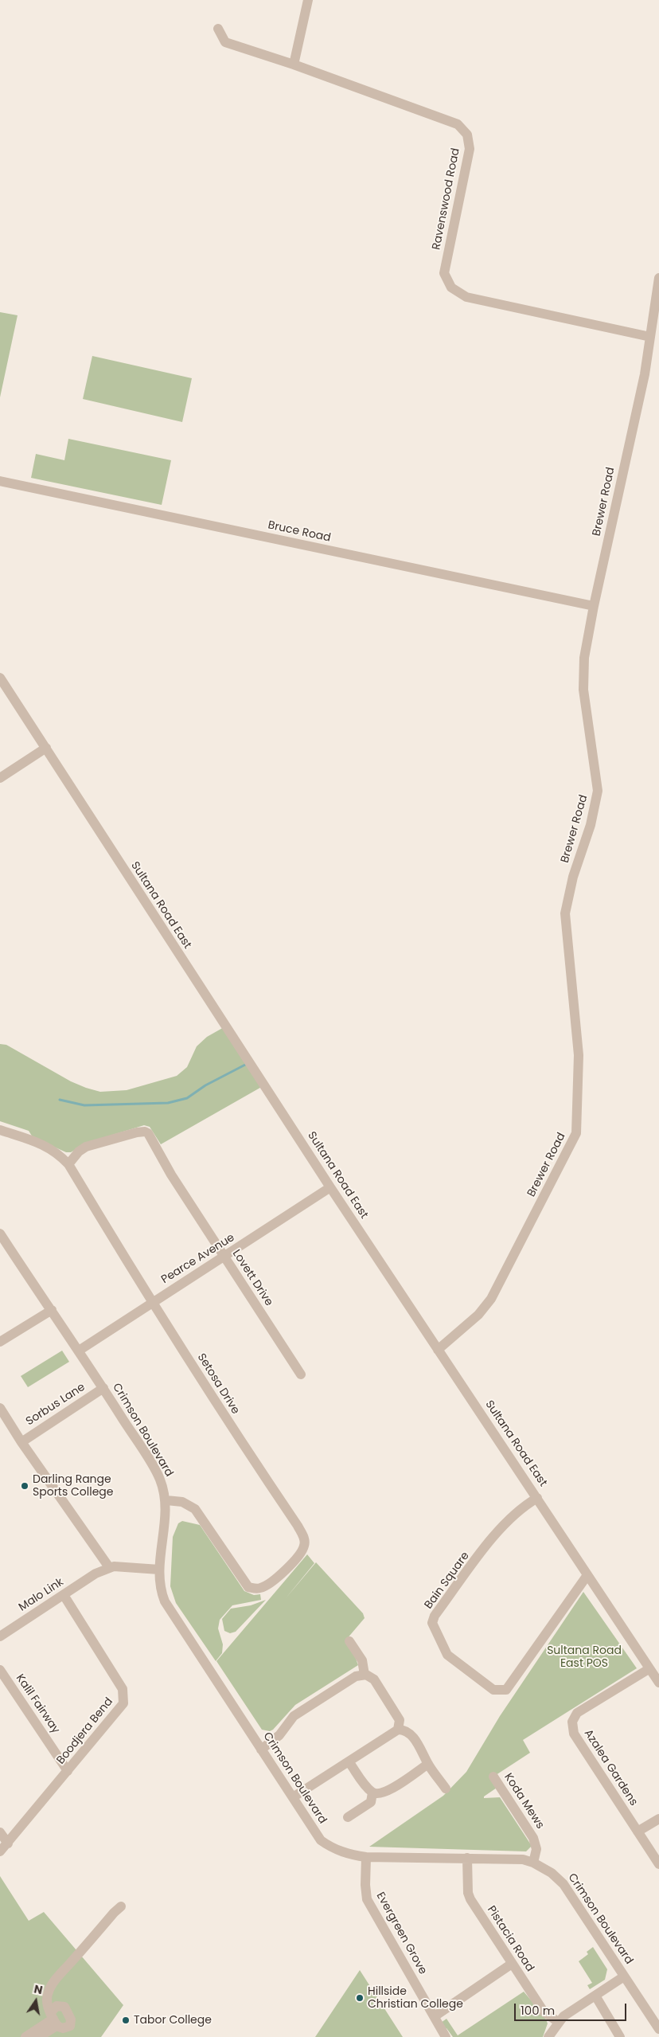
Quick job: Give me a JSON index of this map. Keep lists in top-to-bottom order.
{
  "streets": {
    "street": [
      "Ravenswood Road",
      "Brewer Road",
      "Bruce Road",
      "Sultana Road East",
      "Pearce Avenue",
      "Lovett Drive",
      "Setosa Drive",
      "Sorbus Lane",
      "Crimson Boulevard",
      "Bain Square",
      "Malo Link",
      "Kalil Fairway",
      "Boodjera Bend",
      "Azalea Gardens",
      "Koda Mews",
      "Evergreen Grove",
      "Pistacia Road"
    ]
  },
  "crossings": [
    ["Ravenswood Road", "Brewer Road"],
    ["Brewer Road", "Bruce Road"],
    ["Brewer Road", "Sultana Road East"],
    ["Sultana Road East", "Pearce Avenue"],
    ["Sultana Road East", "Bain Square"],
    ["Sultana Road East", "Azalea Gardens"],
    ["Pearce Avenue", "Lovett Drive"],
    ["Pearce Avenue", "Setosa Drive"],
    ["Pearce Avenue", "Crimson Boulevard"],
    ["Lovett Drive", "Setosa Drive"],
    ["Setosa Drive", "Crimson Boulevard"],
    ["Sorbus Lane", "Crimson Boulevard"],
    ["Crimson Boulevard", "Koda Mews"],
    ["Crimson Boulevard", "Evergreen Grove"],
    ["Crimson Boulevard", "Pistacia Road"],
    ["Malo Link", "Boodjera Bend"],
    ["Kalil Fairway", "Boodjera Bend"]
  ],
  "parks": ["Sultana Road East POS"],
  "places": ["Darling Range Sports College", "Hillside Christian College", "Tabor College"],
  "scale_bar": "100 m",
  "north": "top"
}
